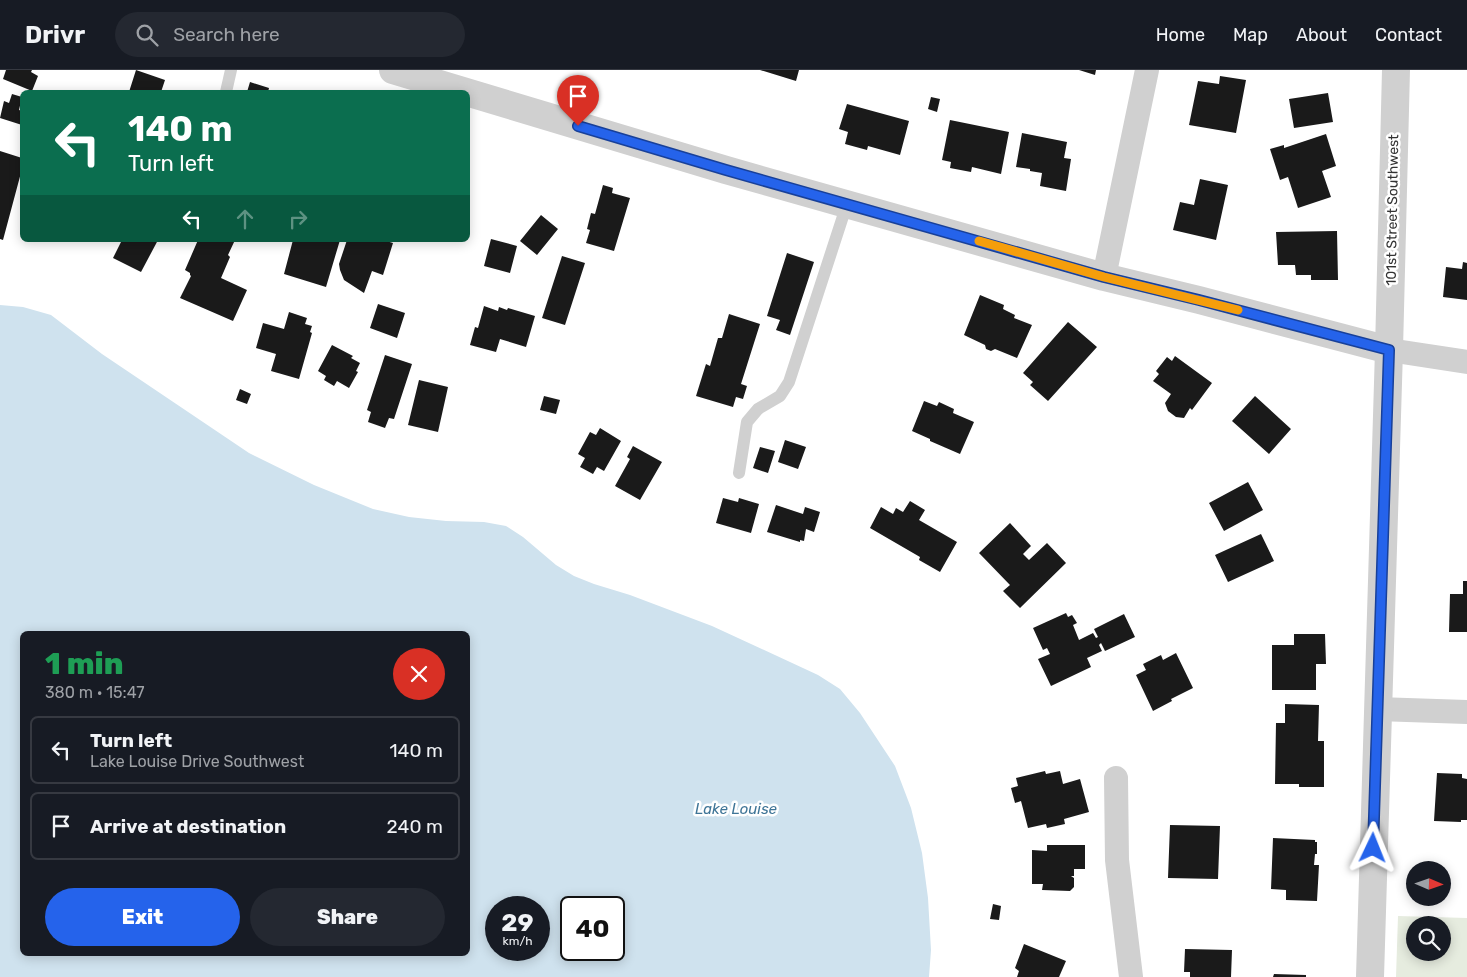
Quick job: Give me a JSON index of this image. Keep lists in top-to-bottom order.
{
  "streets": {
    "street": ["101st Street Southwest"]
  },
  "water": ["Lake Louise"],
  "north": "right",
  "page": {
    "header": "Drivr",
    "search": "Search here",
    "nav": [
      "Home",
      "Map",
      "About",
      "Contact"
    ],
    "turn": ["140 m", "Turn left"],
    "heading": ["1 min", "380 m · 15:47"],
    "list": [
      {
        "name": "Turn left",
        "note": "Lake Louise Drive Southwest",
        "value": "140 m"
      },
      {
        "name": "Arrive at destination",
        "value": "240 m"
      }
    ],
    "buttons": ["Exit", "Share"],
    "speed": "29 km/h",
    "limit": "40"
  }
}
